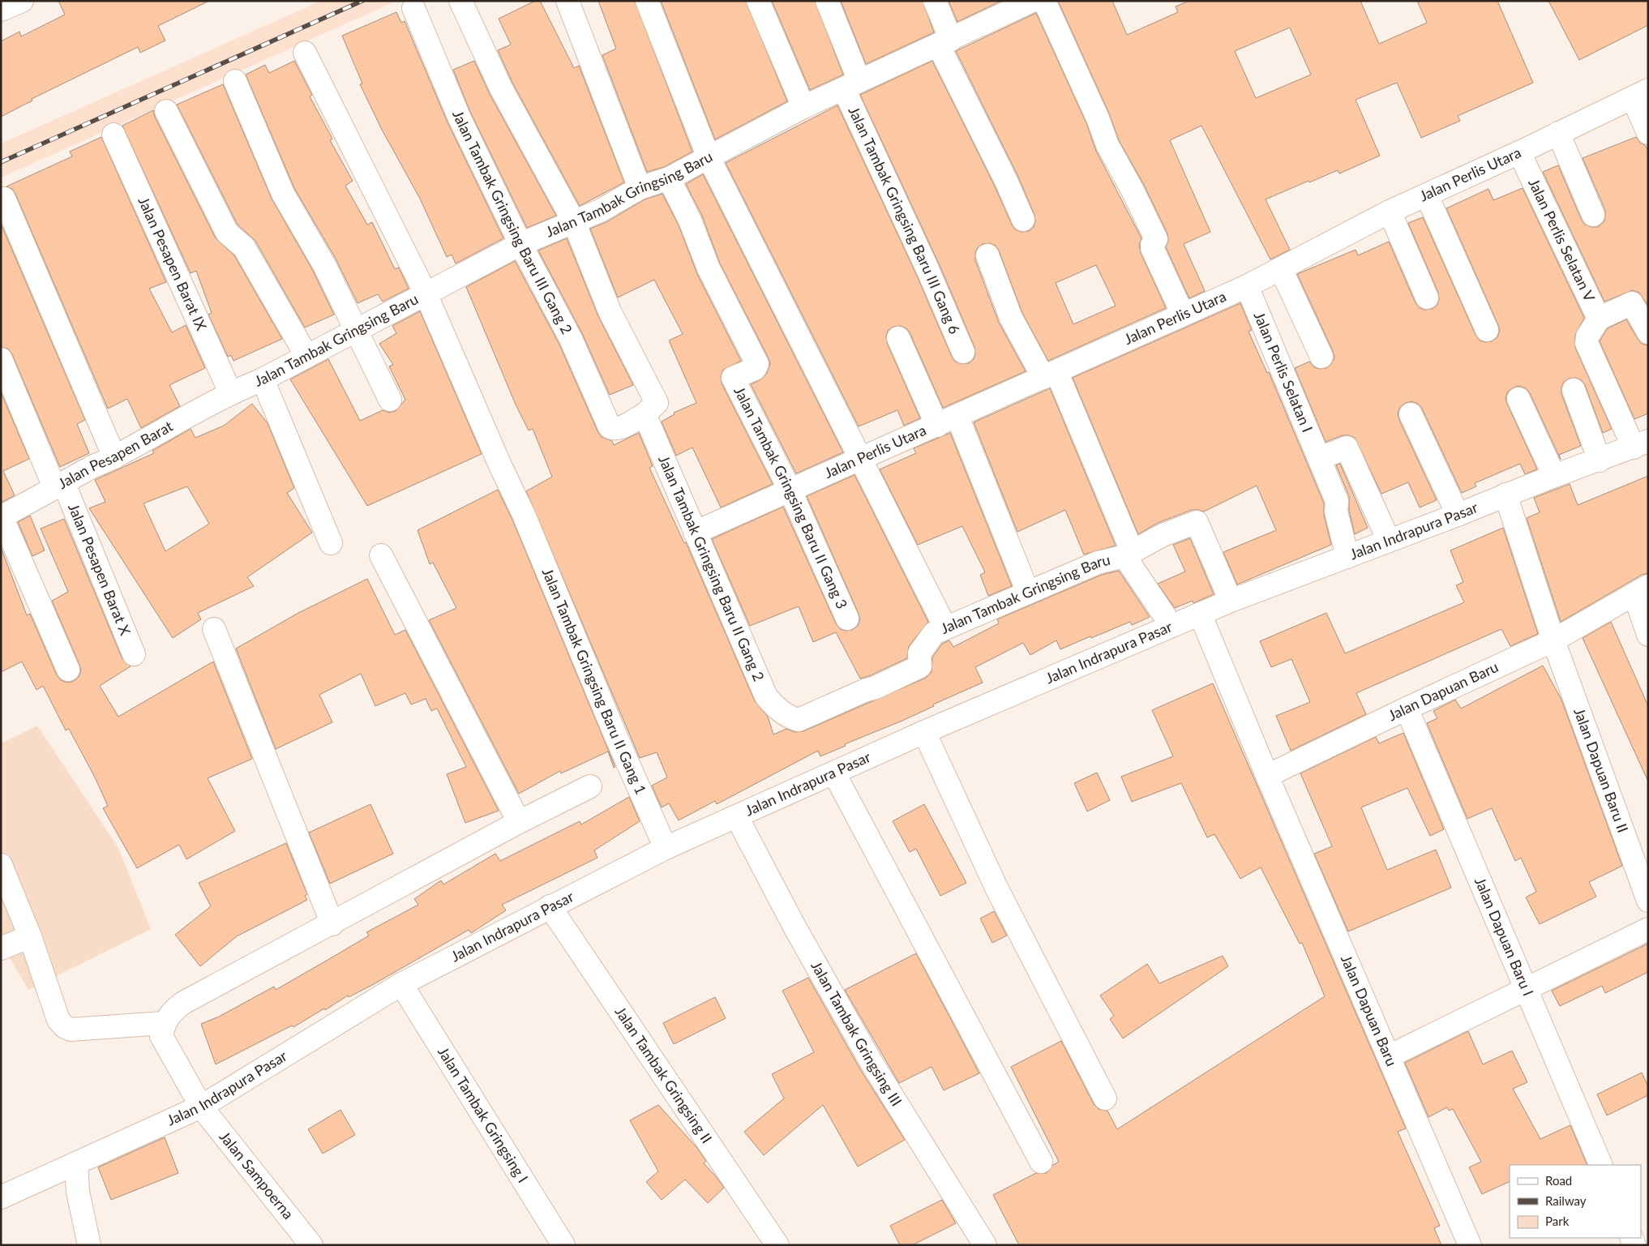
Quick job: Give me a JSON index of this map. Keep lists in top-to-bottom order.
{
  "streets": {
    "main road": [
      "Jalan Perlis Utara",
      "Jalan Tambak Gringsing Baru",
      "Jalan Tambak Gringsing Baru III Gang 6",
      "Jalan Tambak Gringsing Baru III Gang 2",
      "Jalan Perlis Selatan V",
      "Jalan Pesapen Barat IX",
      "Jalan Perlis Selatan I",
      "Jalan Pesapen Barat",
      "Jalan Tambak Gringsing Baru II Gang 3",
      "Jalan Indrapura Pasar",
      "Jalan Tambak Gringsing Baru II Gang 2",
      "Jalan Pesapen Barat X",
      "Jalan Tambak Gringsing Baru II Gang 1",
      "Jalan Dapuan Baru",
      "Jalan Dapuan Baru II",
      "Jalan Dapuan Baru I",
      "Jalan Tambak Gringsing III",
      "Jalan Tambak Gringsing II",
      "Jalan Tambak Gringsing I",
      "Jalan Sampoerna"
    ]
  },
  "crossings": [
    ["Jalan Perlis Utara", "Jalan Perlis Selatan V"],
    ["Jalan Perlis Utara", "Jalan Perlis Selatan I"],
    ["Jalan Perlis Utara", "Jalan Tambak Gringsing Baru II Gang 3"],
    ["Jalan Perlis Utara", "Jalan Tambak Gringsing Baru II Gang 2"],
    ["Jalan Tambak Gringsing Baru", "Jalan Tambak Gringsing Baru III Gang 6"],
    ["Jalan Tambak Gringsing Baru", "Jalan Tambak Gringsing Baru III Gang 2"],
    ["Jalan Tambak Gringsing Baru", "Jalan Pesapen Barat IX"],
    ["Jalan Tambak Gringsing Baru", "Jalan Pesapen Barat"],
    ["Jalan Tambak Gringsing Baru", "Jalan Tambak Gringsing Baru II Gang 3"],
    ["Jalan Tambak Gringsing Baru", "Jalan Indrapura Pasar"],
    ["Jalan Tambak Gringsing Baru", "Jalan Tambak Gringsing Baru II Gang 2"],
    ["Jalan Tambak Gringsing Baru", "Jalan Tambak Gringsing Baru II Gang 1"],
    ["Jalan Tambak Gringsing Baru III Gang 2", "Jalan Tambak Gringsing Baru II Gang 2"],
    ["Jalan Pesapen Barat IX", "Jalan Pesapen Barat"],
    ["Jalan Perlis Selatan I", "Jalan Indrapura Pasar"],
    ["Jalan Pesapen Barat", "Jalan Pesapen Barat X"],
    ["Jalan Indrapura Pasar", "Jalan Tambak Gringsing Baru II Gang 1"],
    ["Jalan Indrapura Pasar", "Jalan Dapuan Baru"],
    ["Jalan Indrapura Pasar", "Jalan Tambak Gringsing III"],
    ["Jalan Indrapura Pasar", "Jalan Tambak Gringsing II"],
    ["Jalan Indrapura Pasar", "Jalan Tambak Gringsing I"],
    ["Jalan Indrapura Pasar", "Jalan Sampoerna"],
    ["Jalan Dapuan Baru", "Jalan Dapuan Baru II"],
    ["Jalan Dapuan Baru", "Jalan Dapuan Baru I"]
  ],
  "legend": ["Road", "Railway", "Park"]
}
